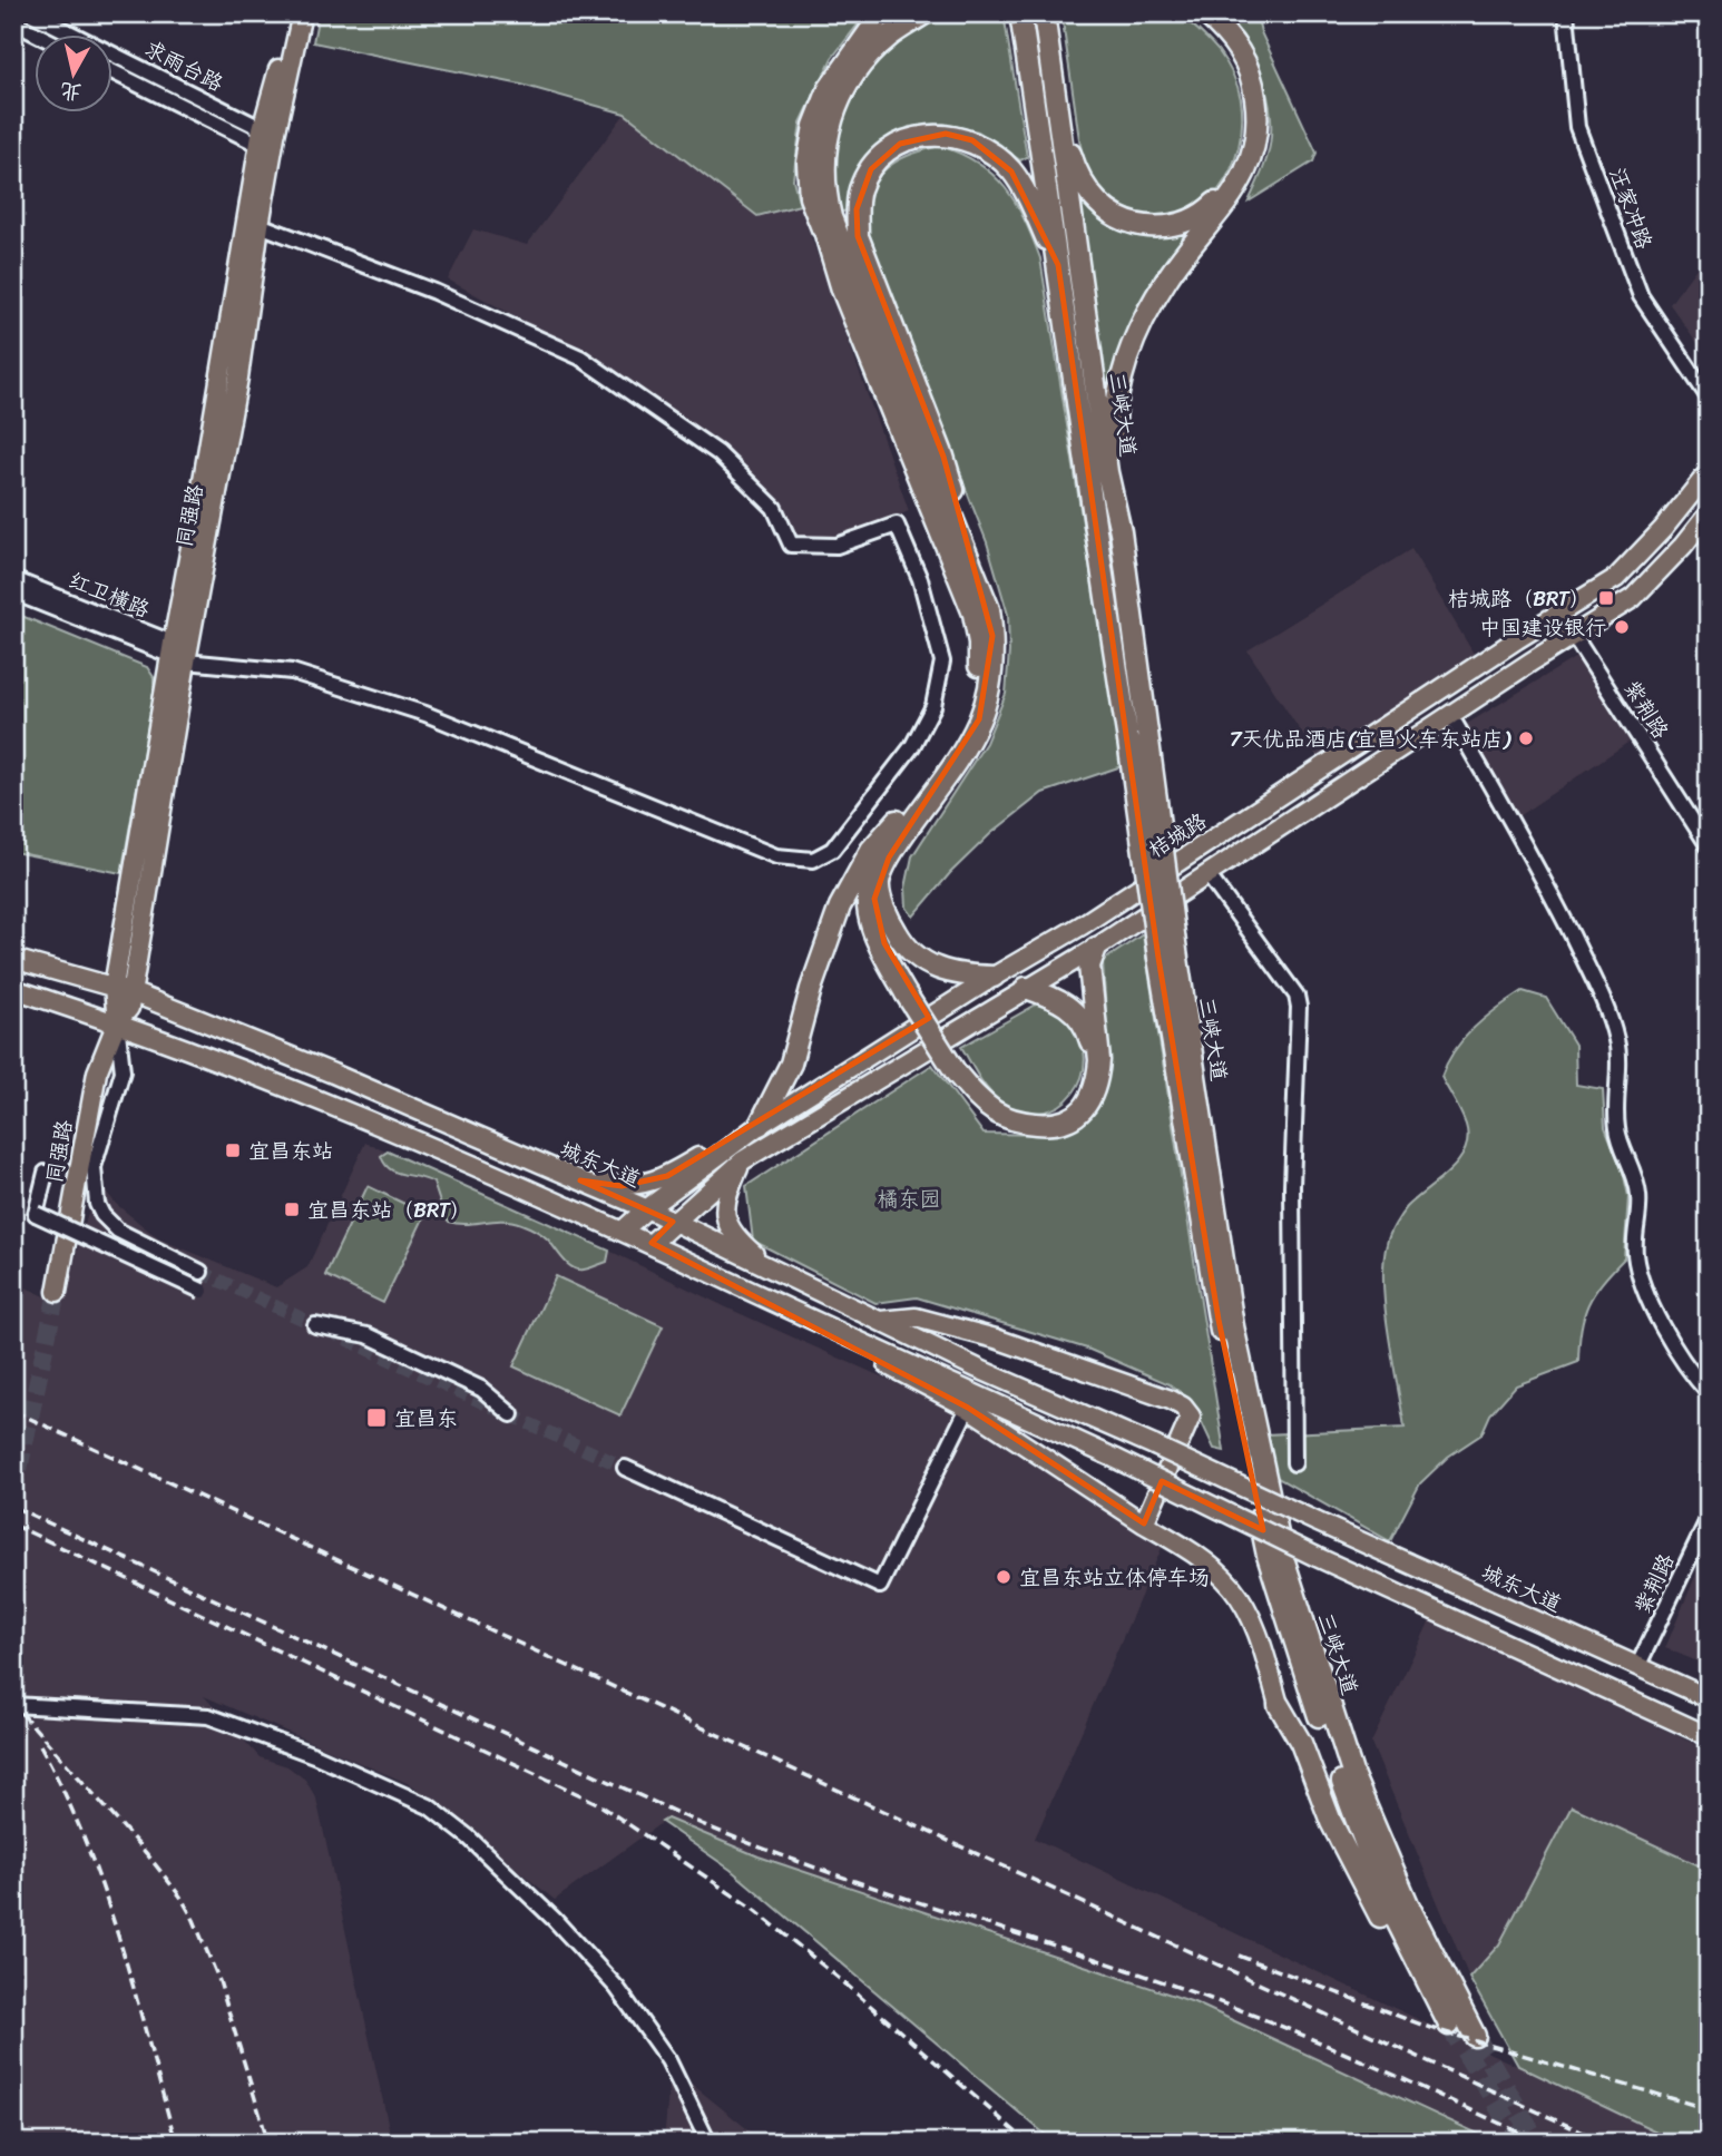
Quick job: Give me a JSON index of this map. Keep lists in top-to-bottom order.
{
  "streets": {
    "highway": ["三峡大道"],
    "main road": ["同强路", "桔城路", "城东大道"],
    "street": [
      "求雨台路",
      "汪家冲路",
      "红卫横路",
      "紫荆路"
    ]
  },
  "crossings": [
    ["求雨台路", "同强路"],
    ["同强路", "红卫横路"],
    ["同强路", "城东大道"],
    ["紫荆路", "城东大道"],
    ["桔城路", "城东大道"]
  ],
  "parks": ["橘东园"],
  "places": {
    "transit": [
      "桔城路（BRT）",
      "宜昌东站",
      "宜昌东站（BRT）",
      "宜昌东"
    ],
    "other": ["中国建设银行", "7天优品酒店(宜昌火车东站店)", "宜昌东站立体停车场"]
  },
  "north": "bottom"
}
